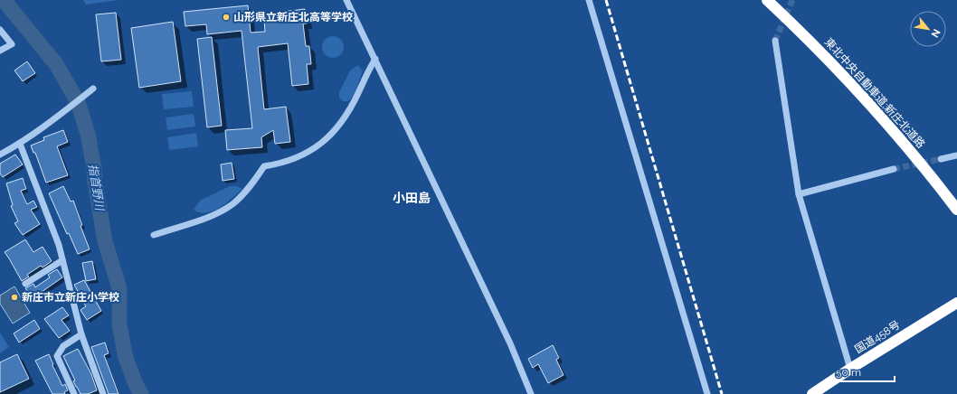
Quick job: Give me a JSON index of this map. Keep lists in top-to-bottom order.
{
  "streets": {
    "highway": ["東北中央自動車道;新庄北道路", "国道458号"]
  },
  "districts": ["小田島"],
  "water": ["指首野川"],
  "places": ["山形県立新庄北高等学校", "新庄市立新庄小学校"],
  "scale_bar": "50 m",
  "north": "bottom right"
}
